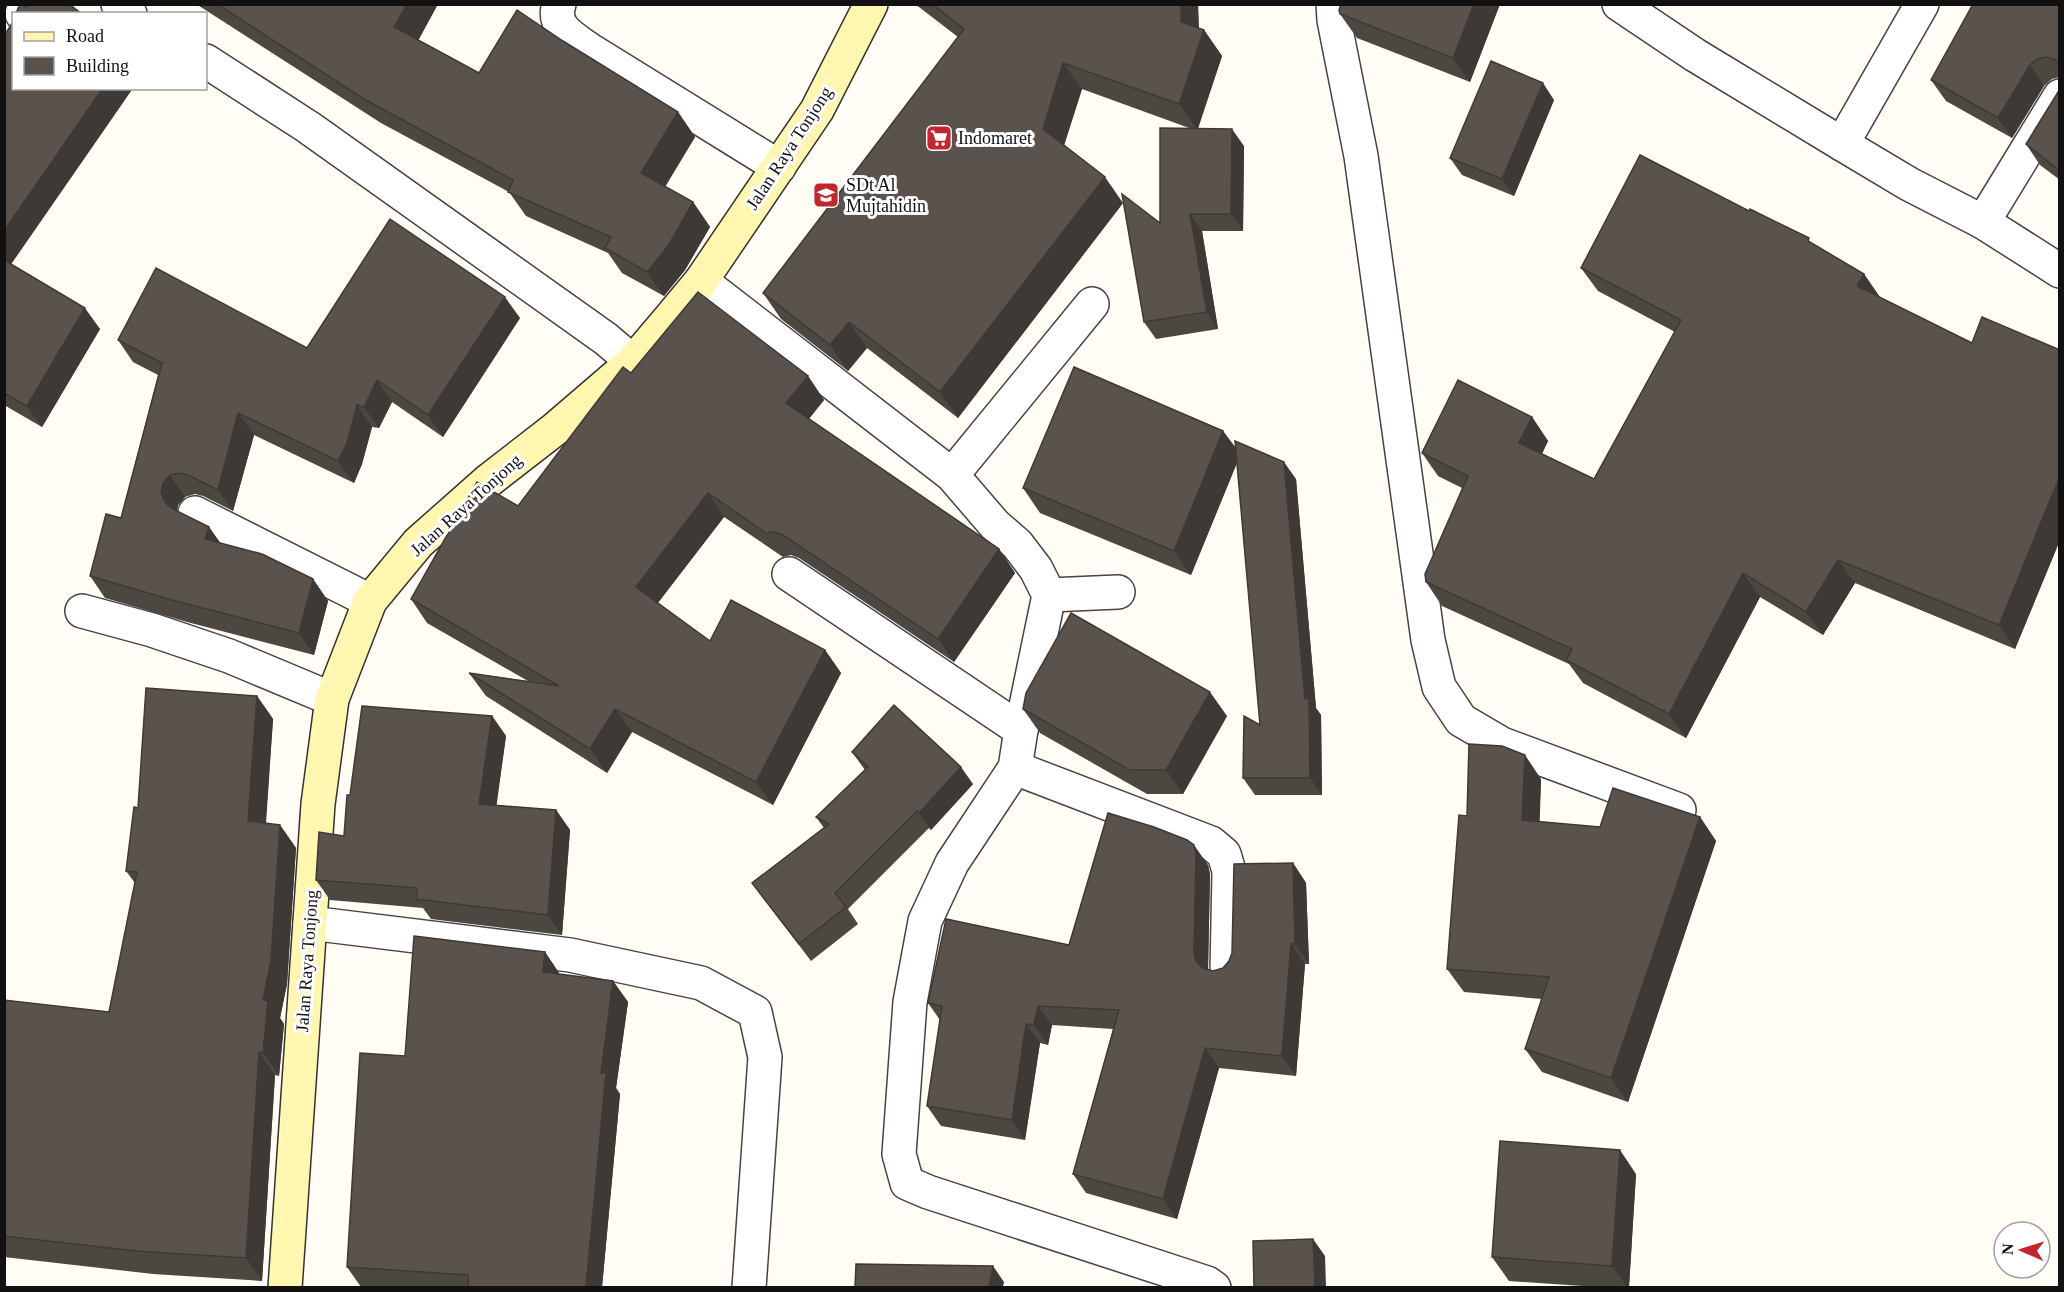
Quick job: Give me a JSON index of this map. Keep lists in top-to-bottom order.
{
  "streets": {
    "main road": ["Jalan Raya Tonjong"]
  },
  "places": {
    "supermarket": ["Indomaret"],
    "school or university": ["SDt Al Mujtahidin"]
  },
  "legend": ["Road", "Building"],
  "north": "left"
}
